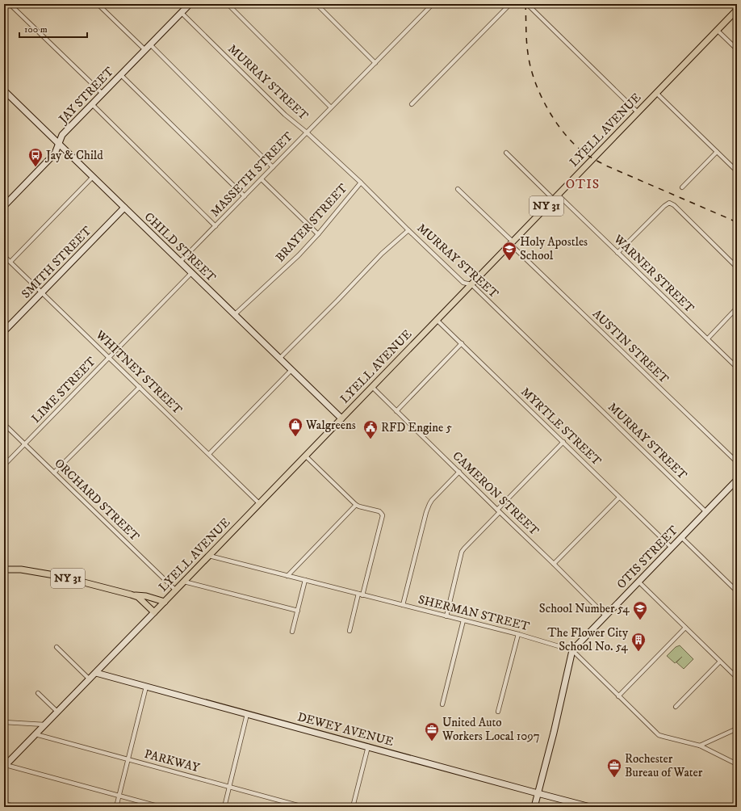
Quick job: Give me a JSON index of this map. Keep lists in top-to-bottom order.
{
  "streets": {
    "main road": ["LYELL AVENUE", "NY 31"],
    "street": [
      "MURRAY STREET",
      "JAY STREET",
      "MASSETH STREET",
      "BRAYER STREET",
      "CHILD STREET",
      "SMITH STREET",
      "WARNER STREET",
      "AUSTIN STREET",
      "WHITNEY STREET",
      "LIME STREET",
      "MYRTLE STREET",
      "CAMERON STREET",
      "ORCHARD STREET",
      "OTIS STREET",
      "SHERMAN STREET",
      "DEWEY AVENUE",
      "PARKWAY"
    ]
  },
  "crossings": [
    ["MURRAY STREET", "JAY STREET"],
    ["MURRAY STREET", "LYELL AVENUE"],
    ["MURRAY STREET", "MASSETH STREET"],
    ["MURRAY STREET", "BRAYER STREET"],
    ["MURRAY STREET", "OTIS STREET"],
    ["JAY STREET", "CHILD STREET"],
    ["LYELL AVENUE", "NY 31"],
    ["LYELL AVENUE", "CHILD STREET"],
    ["LYELL AVENUE", "WARNER STREET"],
    ["LYELL AVENUE", "AUSTIN STREET"],
    ["LYELL AVENUE", "WHITNEY STREET"],
    ["LYELL AVENUE", "MYRTLE STREET"],
    ["LYELL AVENUE", "CAMERON STREET"],
    ["LYELL AVENUE", "ORCHARD STREET"],
    ["LYELL AVENUE", "SHERMAN STREET"],
    ["LYELL AVENUE", "DEWEY AVENUE"],
    ["LYELL AVENUE", "PARKWAY"],
    ["MASSETH STREET", "CHILD STREET"],
    ["BRAYER STREET", "CHILD STREET"],
    ["CHILD STREET", "SMITH STREET"],
    ["CHILD STREET", "LIME STREET"],
    ["SMITH STREET", "WHITNEY STREET"],
    ["WHITNEY STREET", "LIME STREET"],
    ["LIME STREET", "ORCHARD STREET"],
    ["MYRTLE STREET", "OTIS STREET"],
    ["CAMERON STREET", "OTIS STREET"],
    ["OTIS STREET", "SHERMAN STREET"]
  ],
  "districts": ["OTIS"],
  "places": {
    "bus stop": ["Jay & Child"],
    "school or university": ["Holy Apostles School", "School Number 54"],
    "shop": ["Walgreens"],
    "public building": ["RFD Engine 5"],
    "building": ["The Flower City School No. 54"],
    "office": ["United Auto Workers Local 1097", "Rochester Bureau of Water"]
  },
  "scale_bar": "100 m"
}
